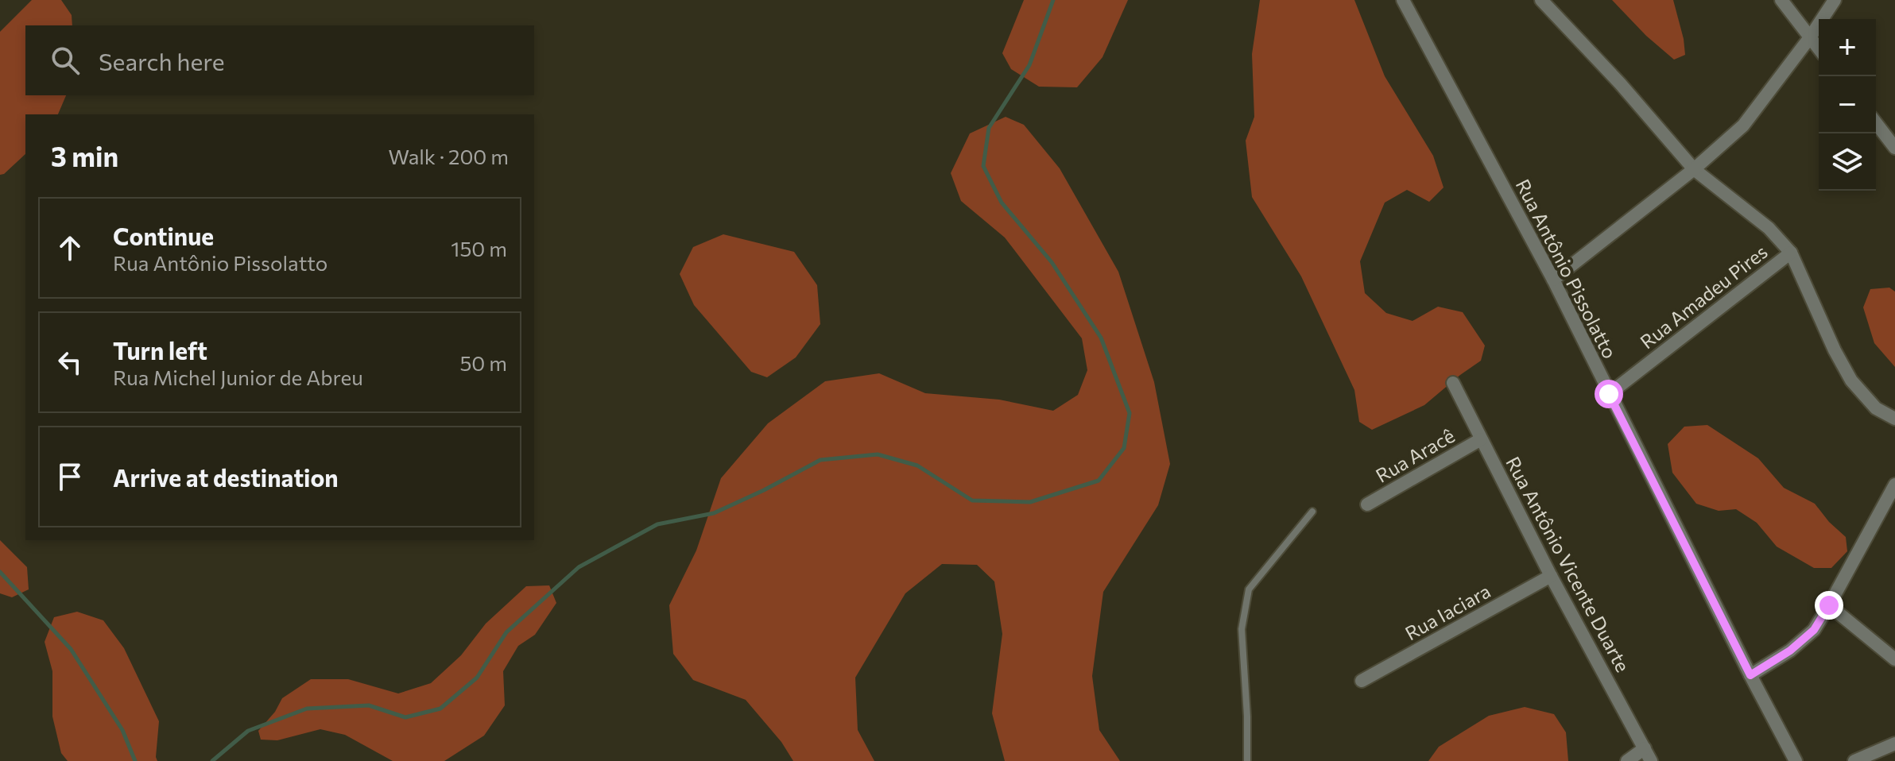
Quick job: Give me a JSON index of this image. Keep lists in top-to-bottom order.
{
  "streets": {
    "street": [
      "Rua Antônio Pissolatto",
      "Rua Amadeu Pires",
      "Rua Aracê",
      "Rua Antônio Vicente Duarte",
      "Rua Iaciara"
    ]
  },
  "crossings": [
    ["Rua Antônio Pissolatto", "Rua Amadeu Pires"],
    ["Rua Aracê", "Rua Antônio Vicente Duarte"],
    ["Rua Antônio Vicente Duarte", "Rua Iaciara"]
  ],
  "page": {
    "map_buttons": ["+", "−"],
    "search": "Search here",
    "heading": ["3 min", "Walk · 200 m"],
    "list": [
      ["Continue", "Rua Antônio Pissolatto", "150 m"],
      ["Turn left", "Rua Michel Junior de Abreu", "50 m"],
      "Arrive at destination"
    ]
  }
}
